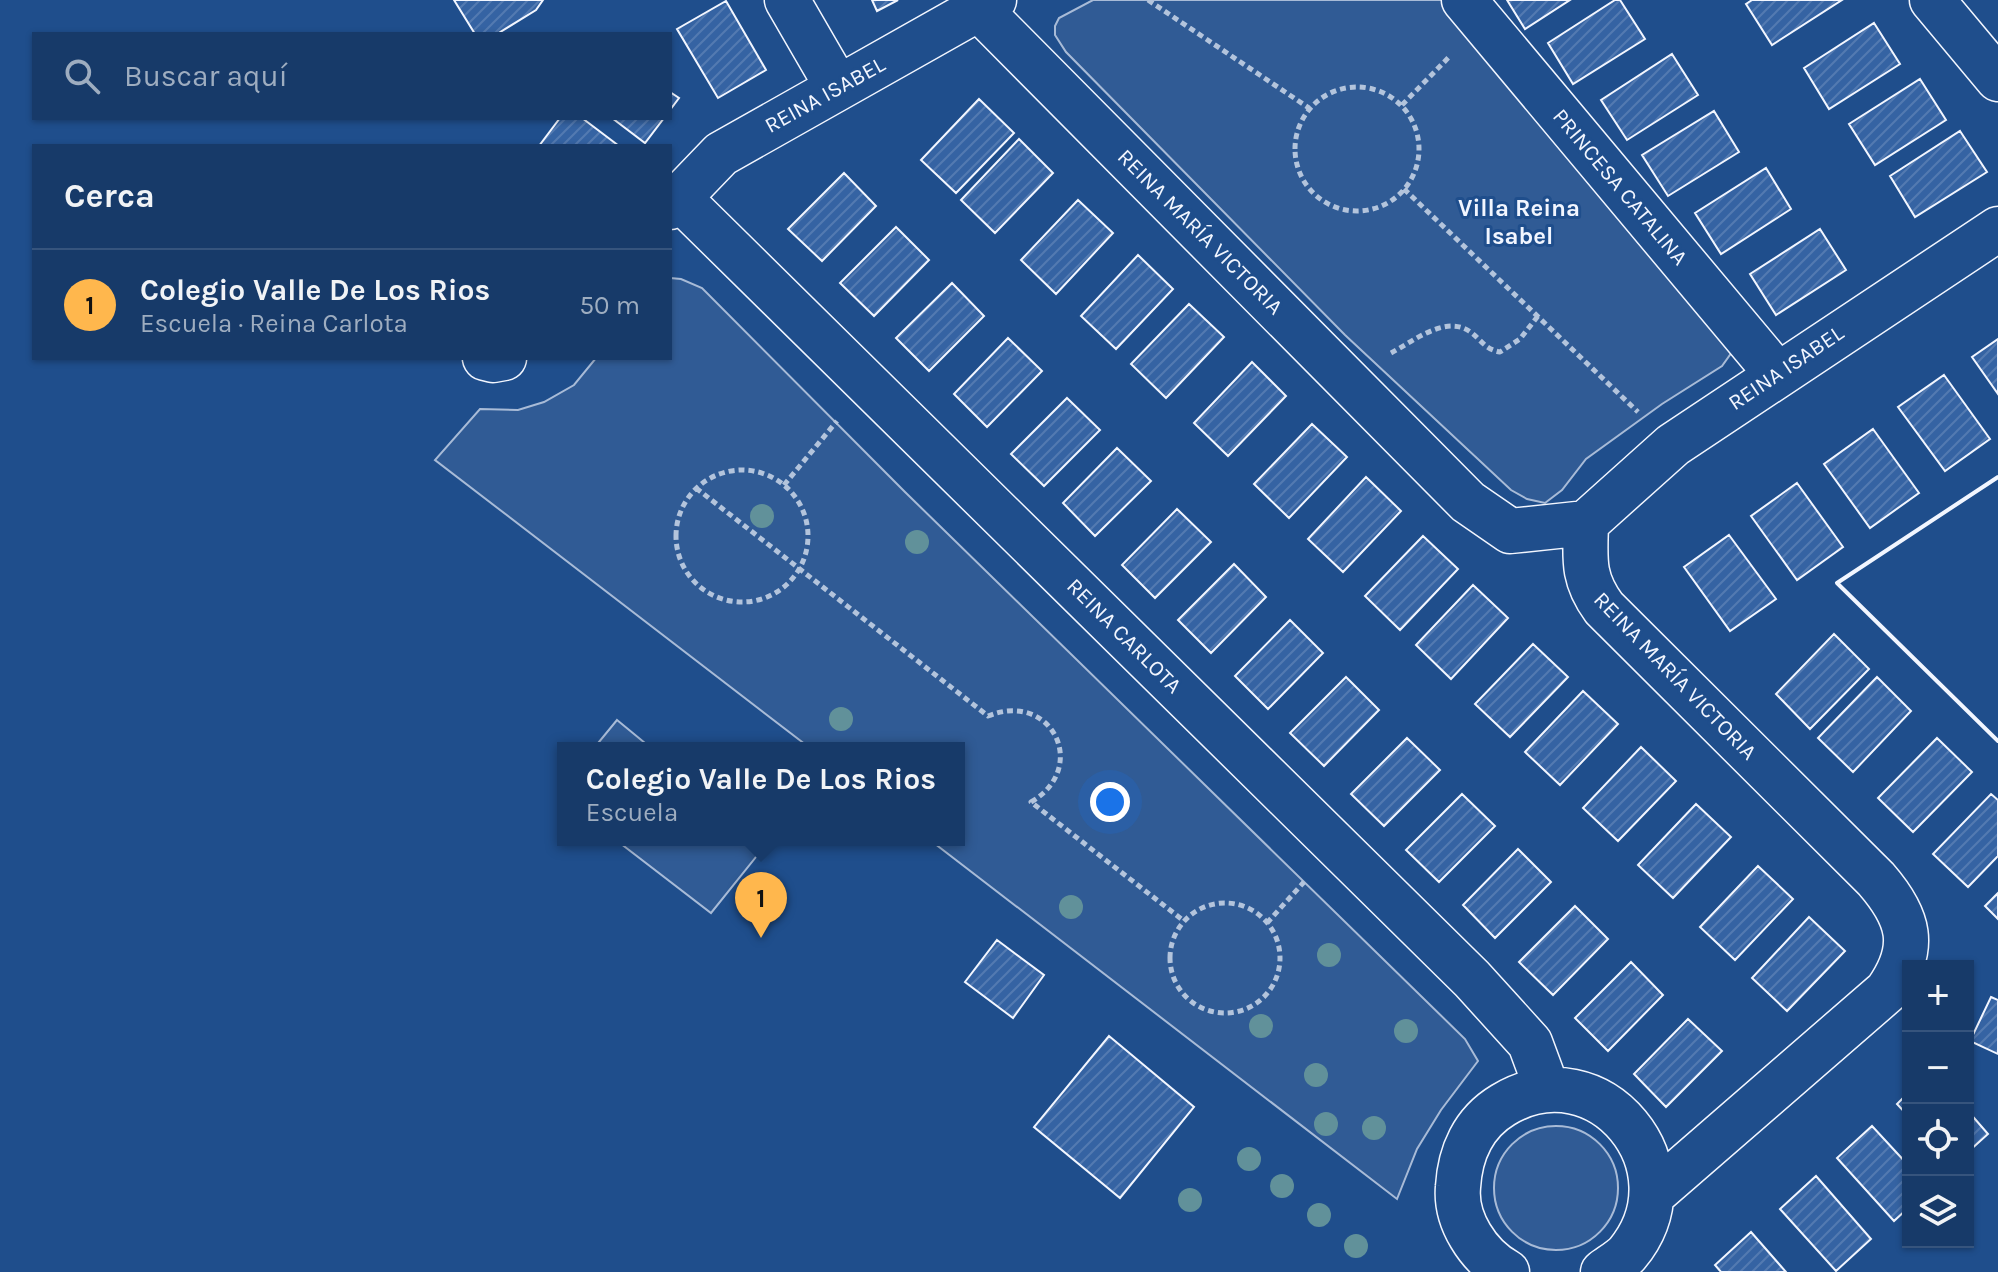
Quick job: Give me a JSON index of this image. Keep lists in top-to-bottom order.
{
  "streets": {
    "street": [
      "REINA ISABEL",
      "PRINCESA CATALINA",
      "REINA MARÍA VICTORIA",
      "REINA CARLOTA"
    ]
  },
  "crossings": [
    ["REINA ISABEL", "PRINCESA CATALINA"],
    ["REINA ISABEL", "REINA MARÍA VICTORIA"],
    ["REINA ISABEL", "REINA CARLOTA"]
  ],
  "districts": ["Villa Reina Isabel"],
  "page": {
    "search": "Buscar aquí",
    "heading": "Cerca",
    "list": [
      {
        "mark": "1",
        "name": "Colegio Valle De Los Rios",
        "note": "Escuela · Reina Carlota",
        "value": "50 m"
      }
    ],
    "popup": ["Colegio Valle De Los Rios", "Escuela"],
    "pins": "1",
    "map_buttons": ["+", "−"]
  }
}
